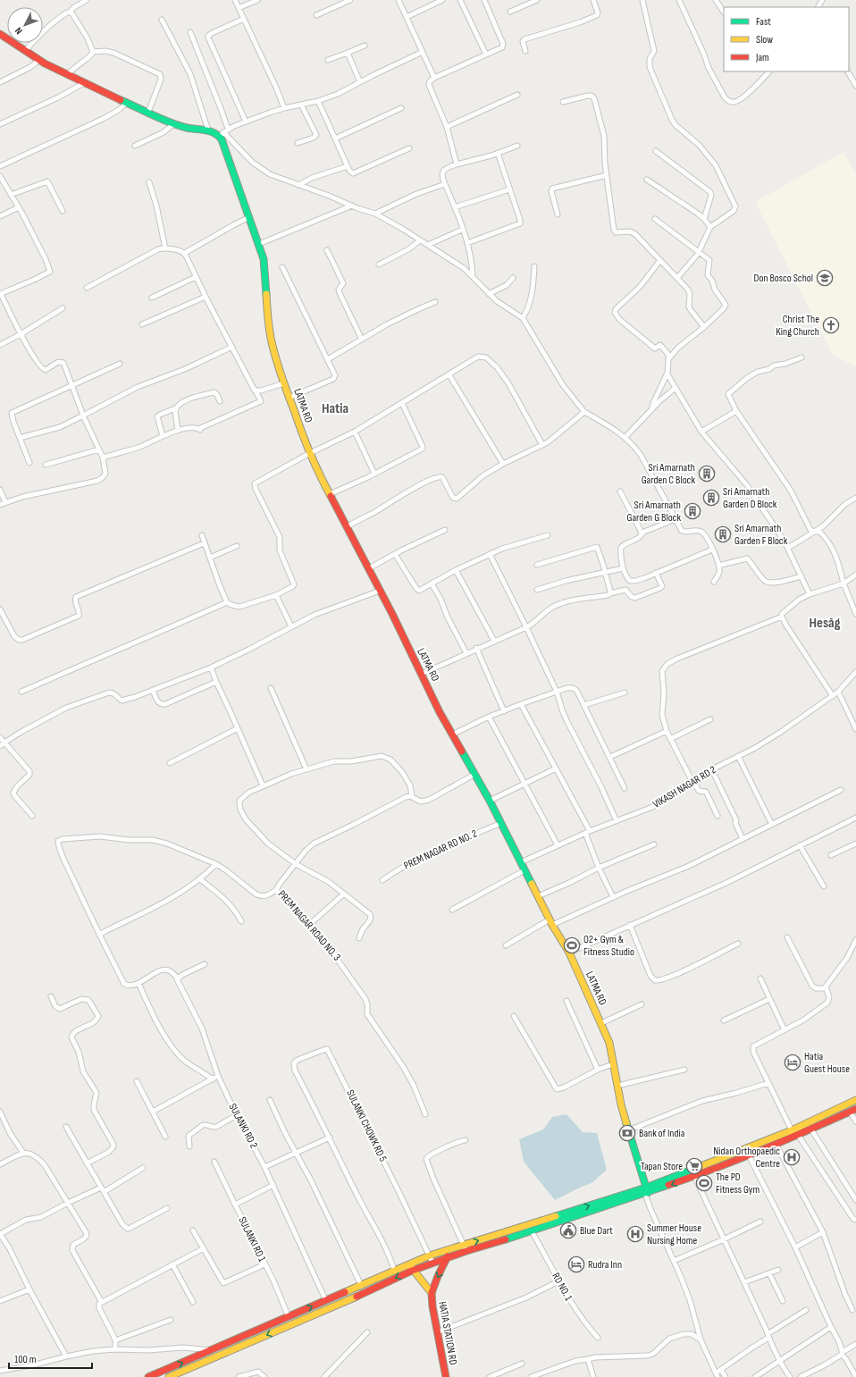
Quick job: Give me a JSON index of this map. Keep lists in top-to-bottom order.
{
  "streets": {
    "street": [
      "LATMA RD",
      "VIKASH NAGAR RD 2",
      "PREM NAGAR RD NO. 2",
      "PREM NAGAR ROAD NO. 3",
      "SULANKI RD 2",
      "SULANKI CHOWK RD 5",
      "SULANKI RD 1",
      "RD NO. 1",
      "HATIA STATION RD"
    ]
  },
  "crossings": [
    ["LATMA RD", "VIKASH NAGAR RD 2"],
    ["LATMA RD", "PREM NAGAR RD NO. 2"],
    ["LATMA RD", "PREM NAGAR ROAD NO. 3"]
  ],
  "districts": ["Hatia", "Hesāg"],
  "places": {
    "school or university": ["Don Bosco Schol"],
    "church": ["Christ The King Church"],
    "building": [
      "Sri Amarnath Garden C Block",
      "Sri Amarnath Garden D Block",
      "Sri Amarnath Garden G Block",
      "Sri Amarnath Garden F Block"
    ],
    "sports": ["O2+ Gym & Fitness Studio", "The PD Fitness Gym"],
    "hotel": ["Hatia Guest House", "Rudra Inn"],
    "bank": ["Bank of India"],
    "hospital": ["Nidan Orthopaedic Centre", "Summer House Nursing Home"],
    "supermarket": ["Tapan Store"],
    "public building": ["Blue Dart"]
  },
  "legend": ["Fast", "Slow", "Jam"],
  "scale_bar": "100 m",
  "north": "bottom left"
}
